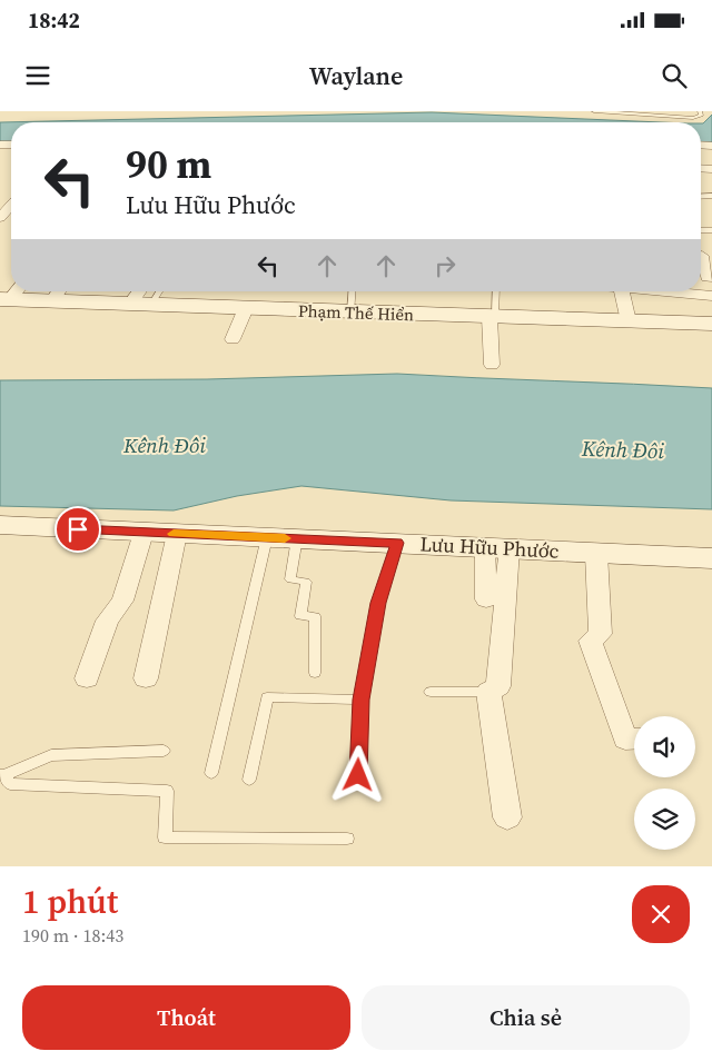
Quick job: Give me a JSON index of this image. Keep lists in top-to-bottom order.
{
  "streets": {
    "main road": ["Phạm Thế Hiển", "Lưu Hữu Phước"]
  },
  "water": ["Kênh Đôi"],
  "page": {
    "status": "18:42",
    "header": "Waylane",
    "turn": ["90 m", "Lưu Hữu Phước"],
    "heading": ["1 phút", "190 m · 18:43"],
    "buttons": ["Thoát", "Chia sẻ"]
  }
}
